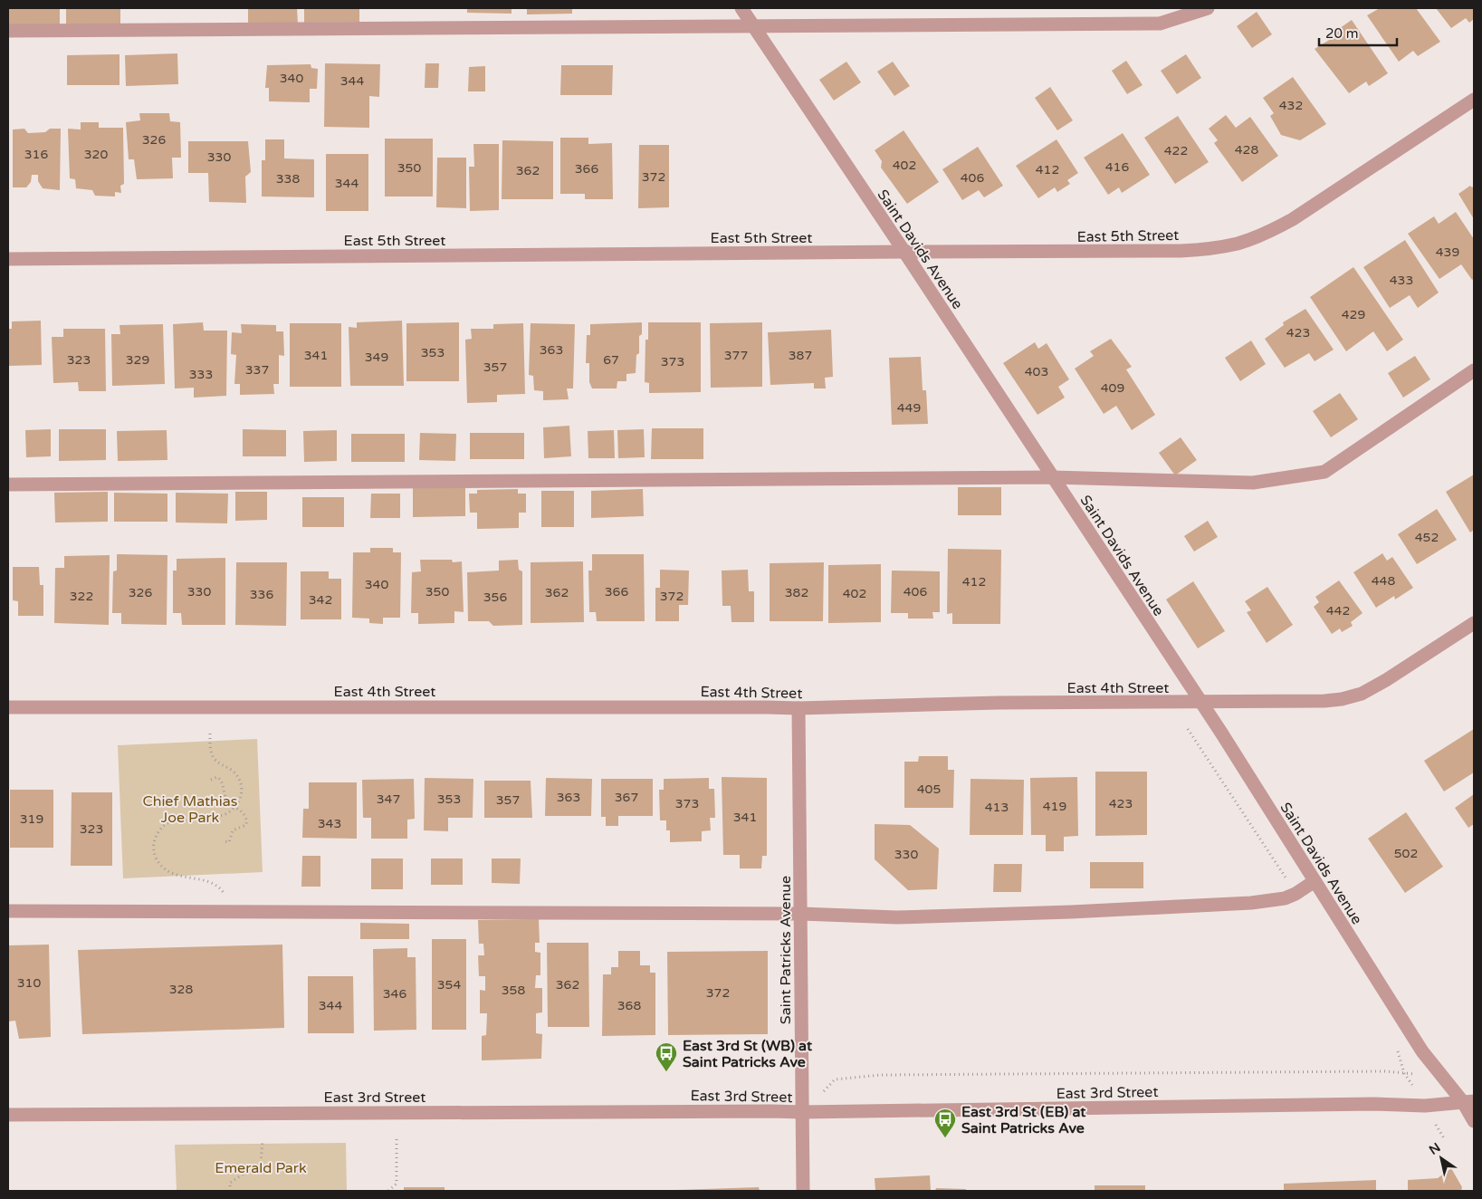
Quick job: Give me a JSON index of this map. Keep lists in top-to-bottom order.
{
  "streets": {
    "street": [
      "East 5th Street",
      "Saint Davids Avenue",
      "East 4th Street",
      "Saint Patricks Avenue",
      "East 3rd Street"
    ]
  },
  "crossings": [
    ["East 5th Street", "Saint Davids Avenue"],
    ["Saint Davids Avenue", "East 4th Street"],
    ["Saint Davids Avenue", "East 3rd Street"],
    ["East 4th Street", "Saint Patricks Avenue"],
    ["Saint Patricks Avenue", "East 3rd Street"]
  ],
  "parks": ["Chief Mathias Joe Park", "Emerald Park"],
  "places": {
    "bus stop": ["East 3rd St (WB) at Saint Patricks Ave", "East 3rd St (EB) at Saint Patricks Ave"]
  },
  "house_numbers": [
    "340",
    "344",
    "432",
    "326",
    "428",
    "422",
    "316",
    "320",
    "330",
    "402",
    "416",
    "350",
    "366",
    "412",
    "362",
    "372",
    "406",
    "338",
    "344",
    "439",
    "433",
    "429",
    "423",
    "363",
    "353",
    "341",
    "377",
    "387",
    "349",
    "323",
    "329",
    "67",
    "373",
    "357",
    "337",
    "403",
    "333",
    "409",
    "449",
    "452",
    "448",
    "412",
    "340",
    "330",
    "350",
    "366",
    "406",
    "326",
    "362",
    "382",
    "402",
    "336",
    "322",
    "372",
    "356",
    "342",
    "442",
    "405",
    "363",
    "367",
    "347",
    "353",
    "357",
    "373",
    "423",
    "419",
    "413",
    "341",
    "319",
    "343",
    "323",
    "502",
    "330",
    "310",
    "354",
    "362",
    "328",
    "358",
    "372",
    "346",
    "344",
    "368"
  ],
  "scale_bar": "20 m",
  "north": "top left"
}
